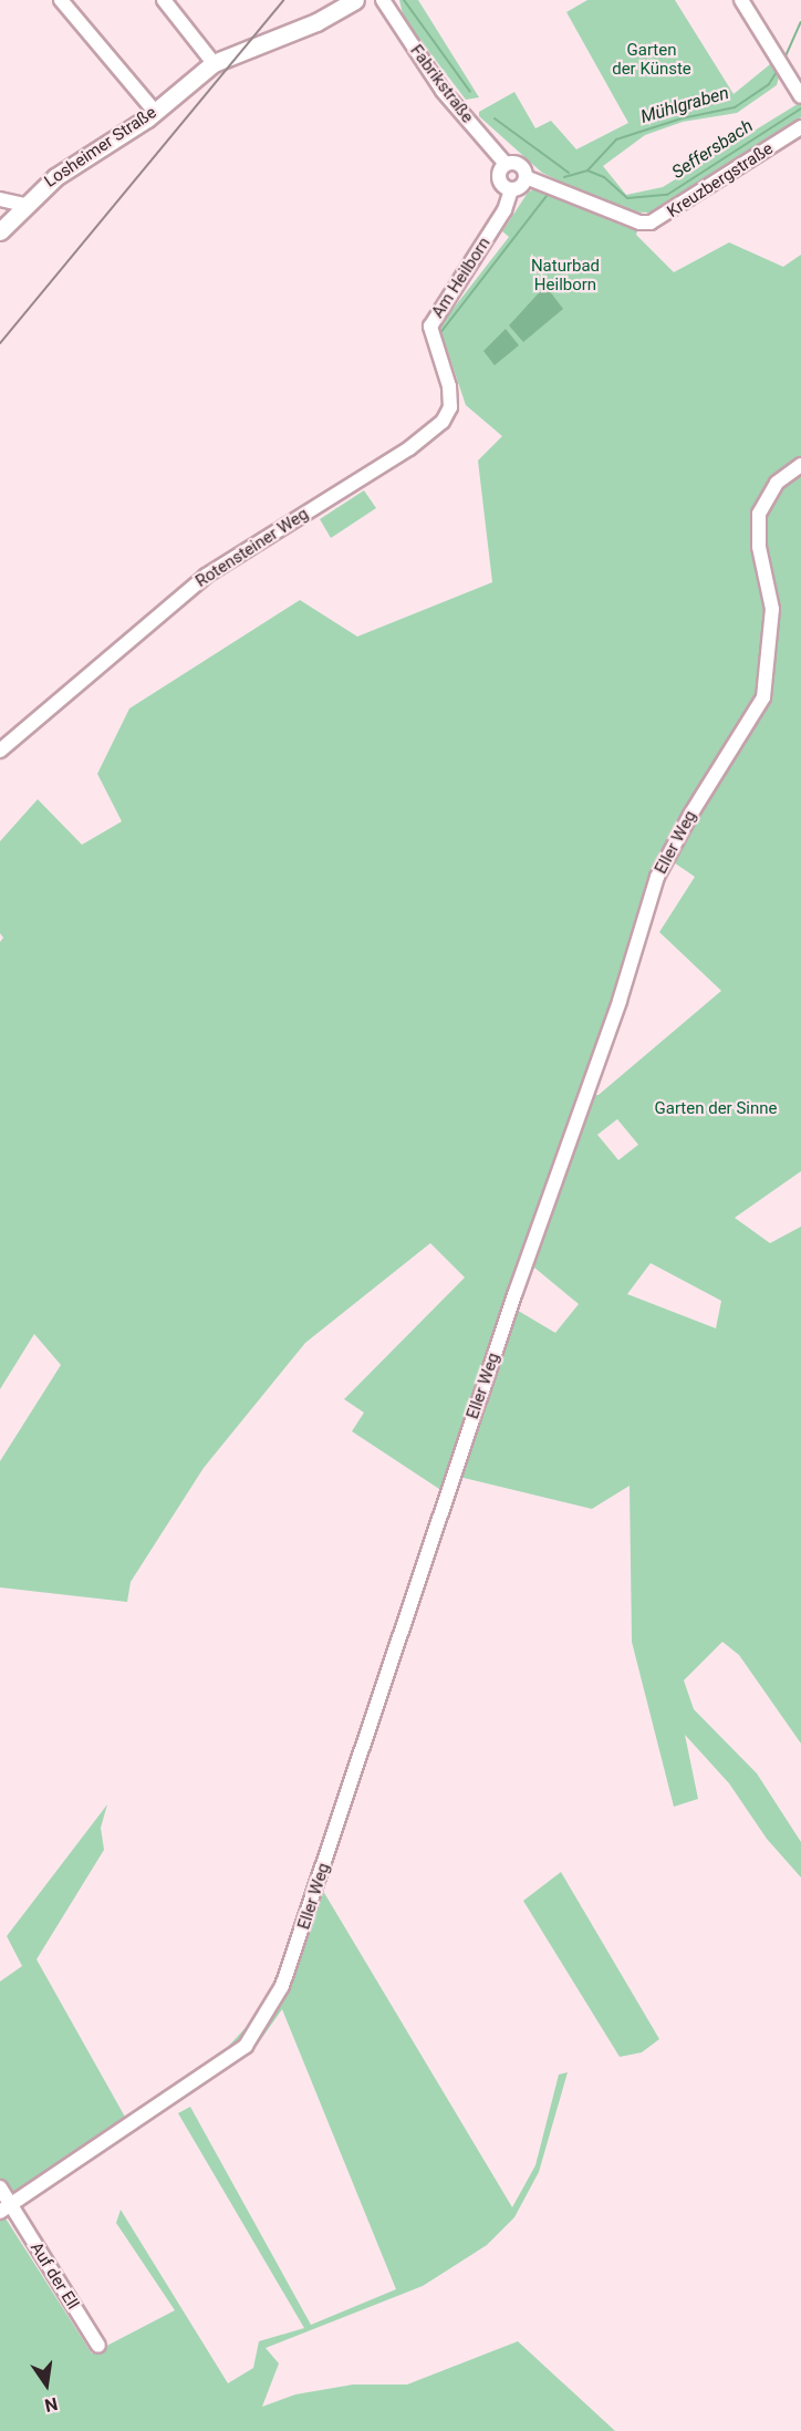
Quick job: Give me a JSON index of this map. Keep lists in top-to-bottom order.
{
  "streets": {
    "main road": ["Losheimer Straße"],
    "street": [
      "Fabrikstraße",
      "Kreuzbergstraße",
      "Am Heilborn",
      "Rotensteiner Weg",
      "Eller Weg",
      "Auf der Ell"
    ]
  },
  "crossings": [
    ["Fabrikstraße", "Kreuzbergstraße"],
    ["Fabrikstraße", "Am Heilborn"],
    ["Kreuzbergstraße", "Am Heilborn"],
    ["Am Heilborn", "Rotensteiner Weg"],
    ["Eller Weg", "Auf der Ell"]
  ],
  "water": ["Mühlgraben", "Seffersbach"],
  "parks": ["Garten der Künste", "Naturbad Heilborn", "Garten der Sinne"],
  "north": "bottom"
}
